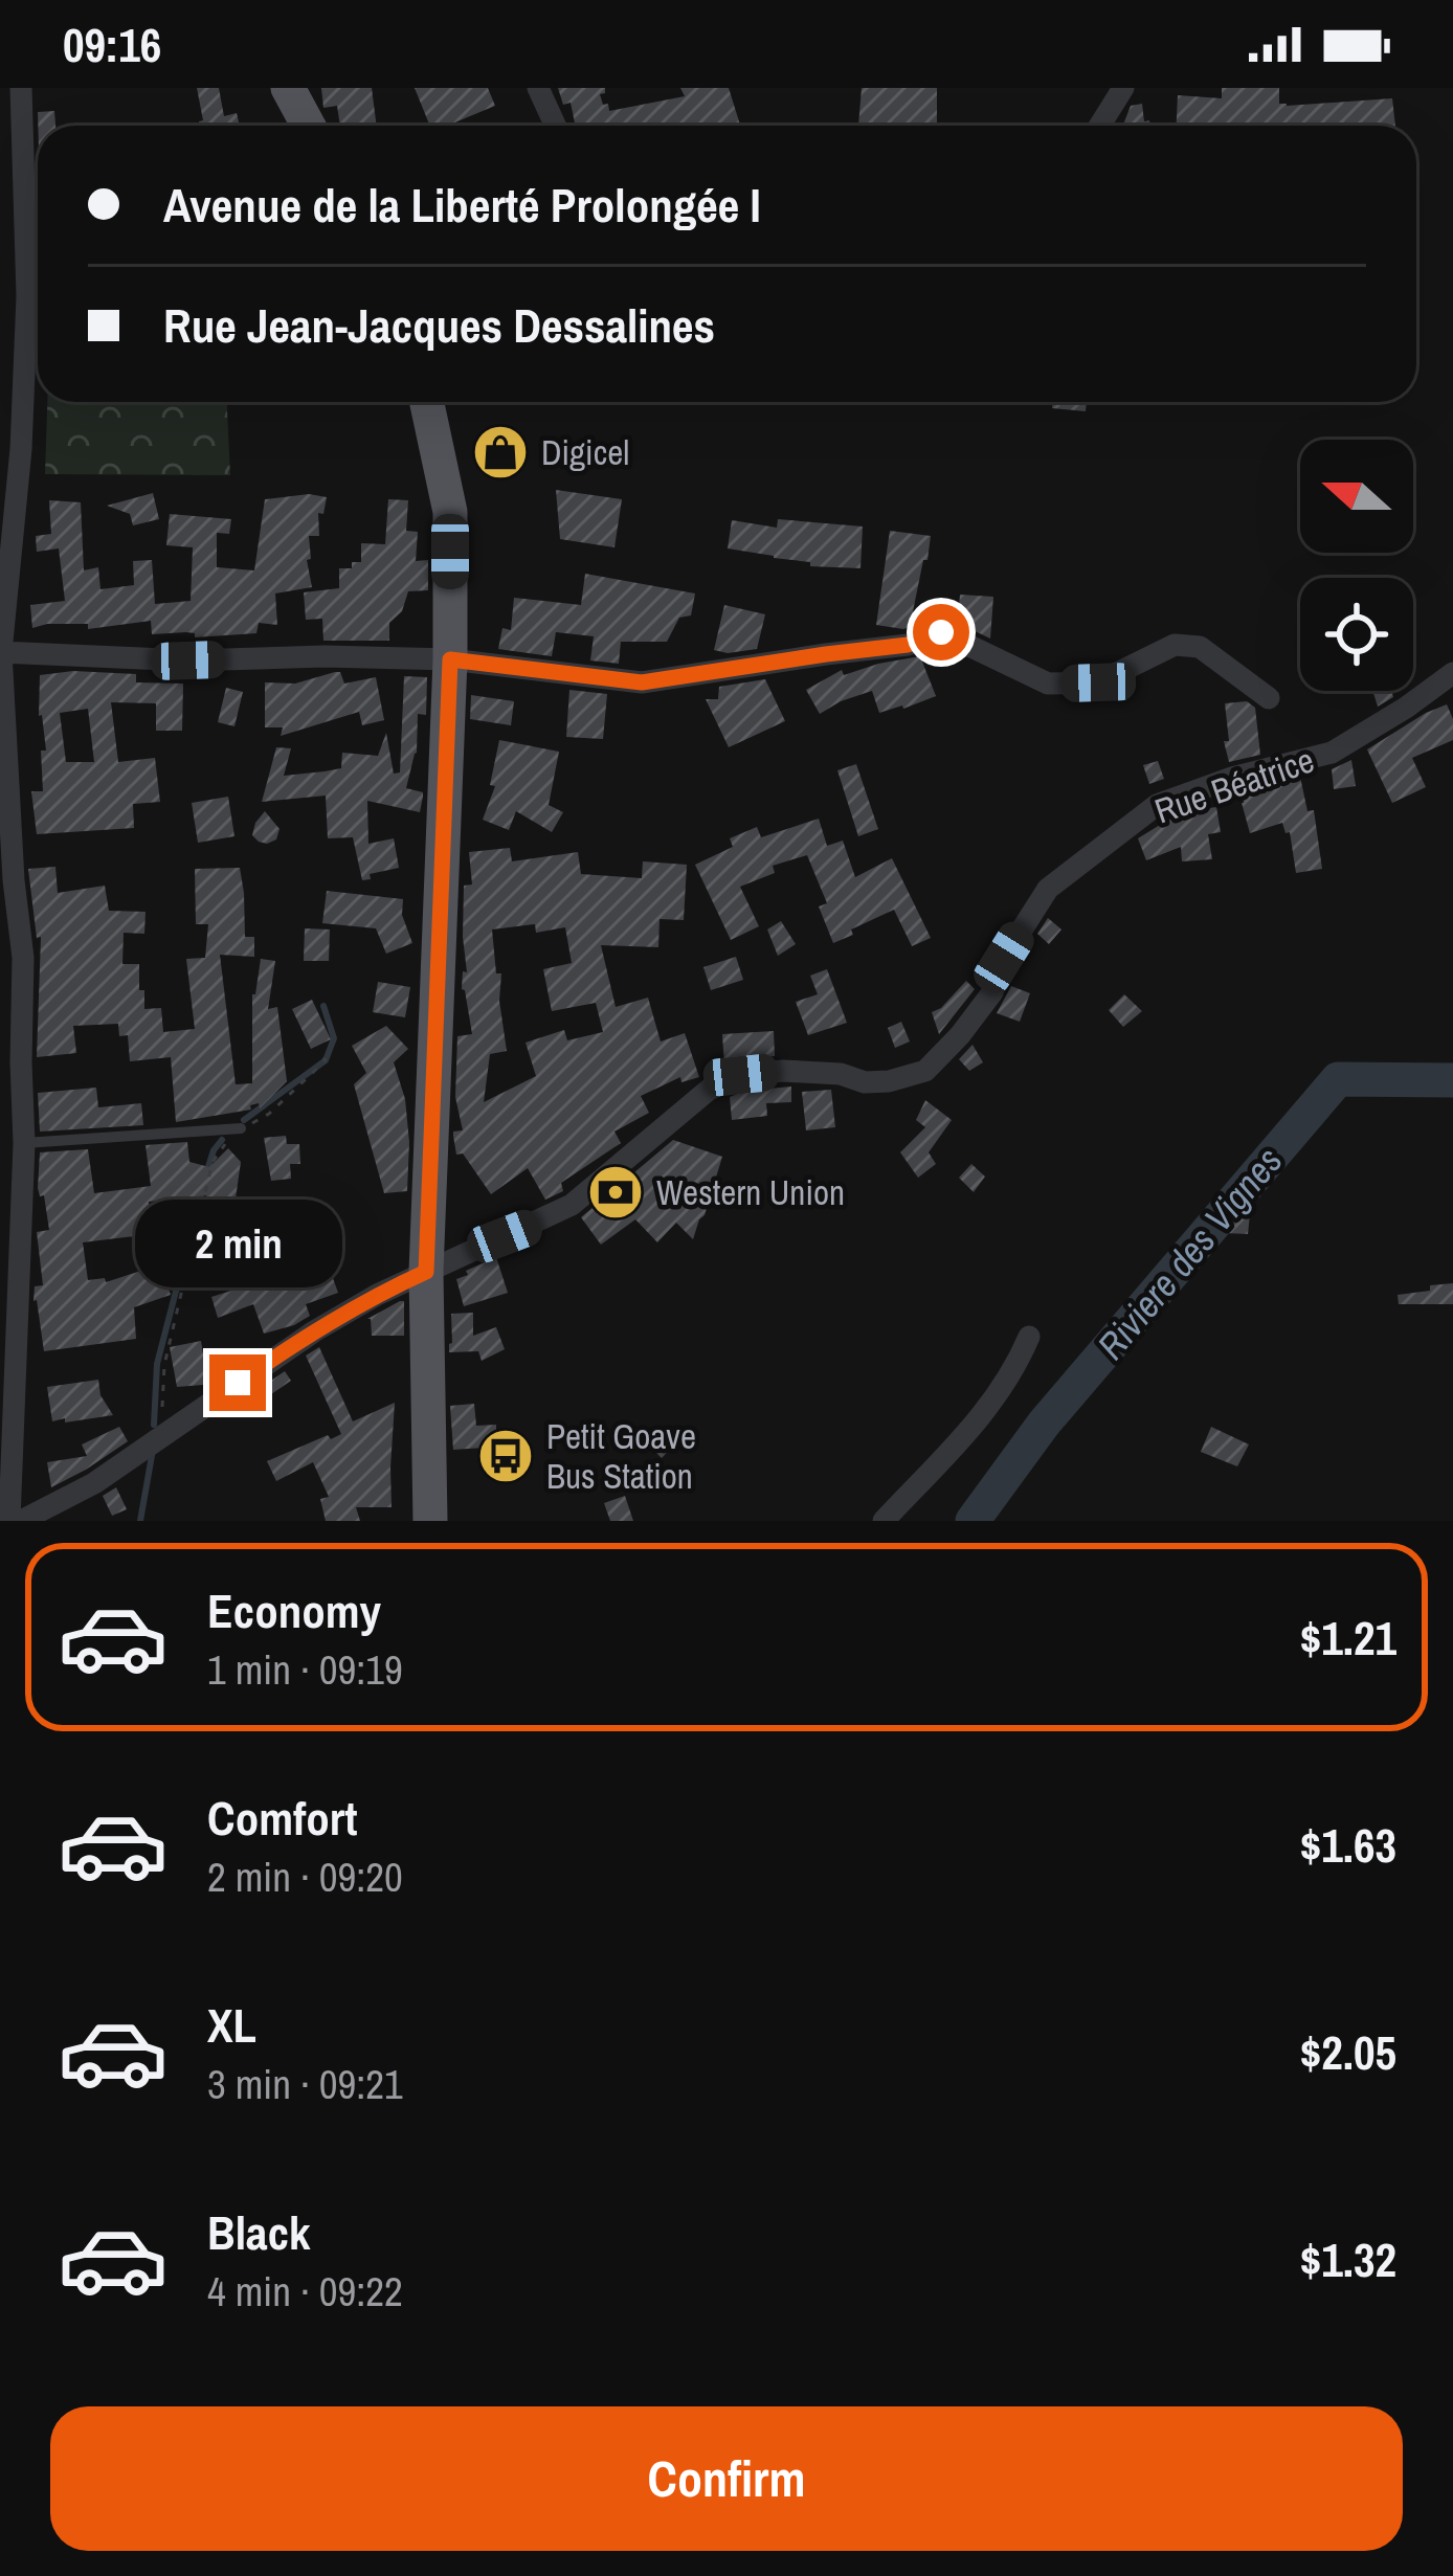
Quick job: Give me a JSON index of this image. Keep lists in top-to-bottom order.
{
  "streets": {
    "street": ["Rue Béatrice"]
  },
  "water": ["Riviere des Vignes"],
  "places": {
    "shop": ["Digicel"],
    "bank": ["Western Union"],
    "bus stop": ["Petit Goave Bus Station"]
  },
  "north": "left",
  "page": {
    "status": "09:16",
    "banner": ["Avenue de la Liberté Prolongée I", "Rue Jean-Jacques Dessalines"],
    "bubble": "2 min",
    "list": [
      {
        "name": "Economy",
        "note": "1 min · 09:19",
        "value": "$1.21"
      },
      {
        "name": "Comfort",
        "note": "2 min · 09:20",
        "value": "$1.63"
      },
      {
        "name": "XL",
        "note": "3 min · 09:21",
        "value": "$2.05"
      },
      {
        "name": "Black",
        "note": "4 min · 09:22",
        "value": "$1.32"
      }
    ],
    "buttons": "Confirm"
  }
}
